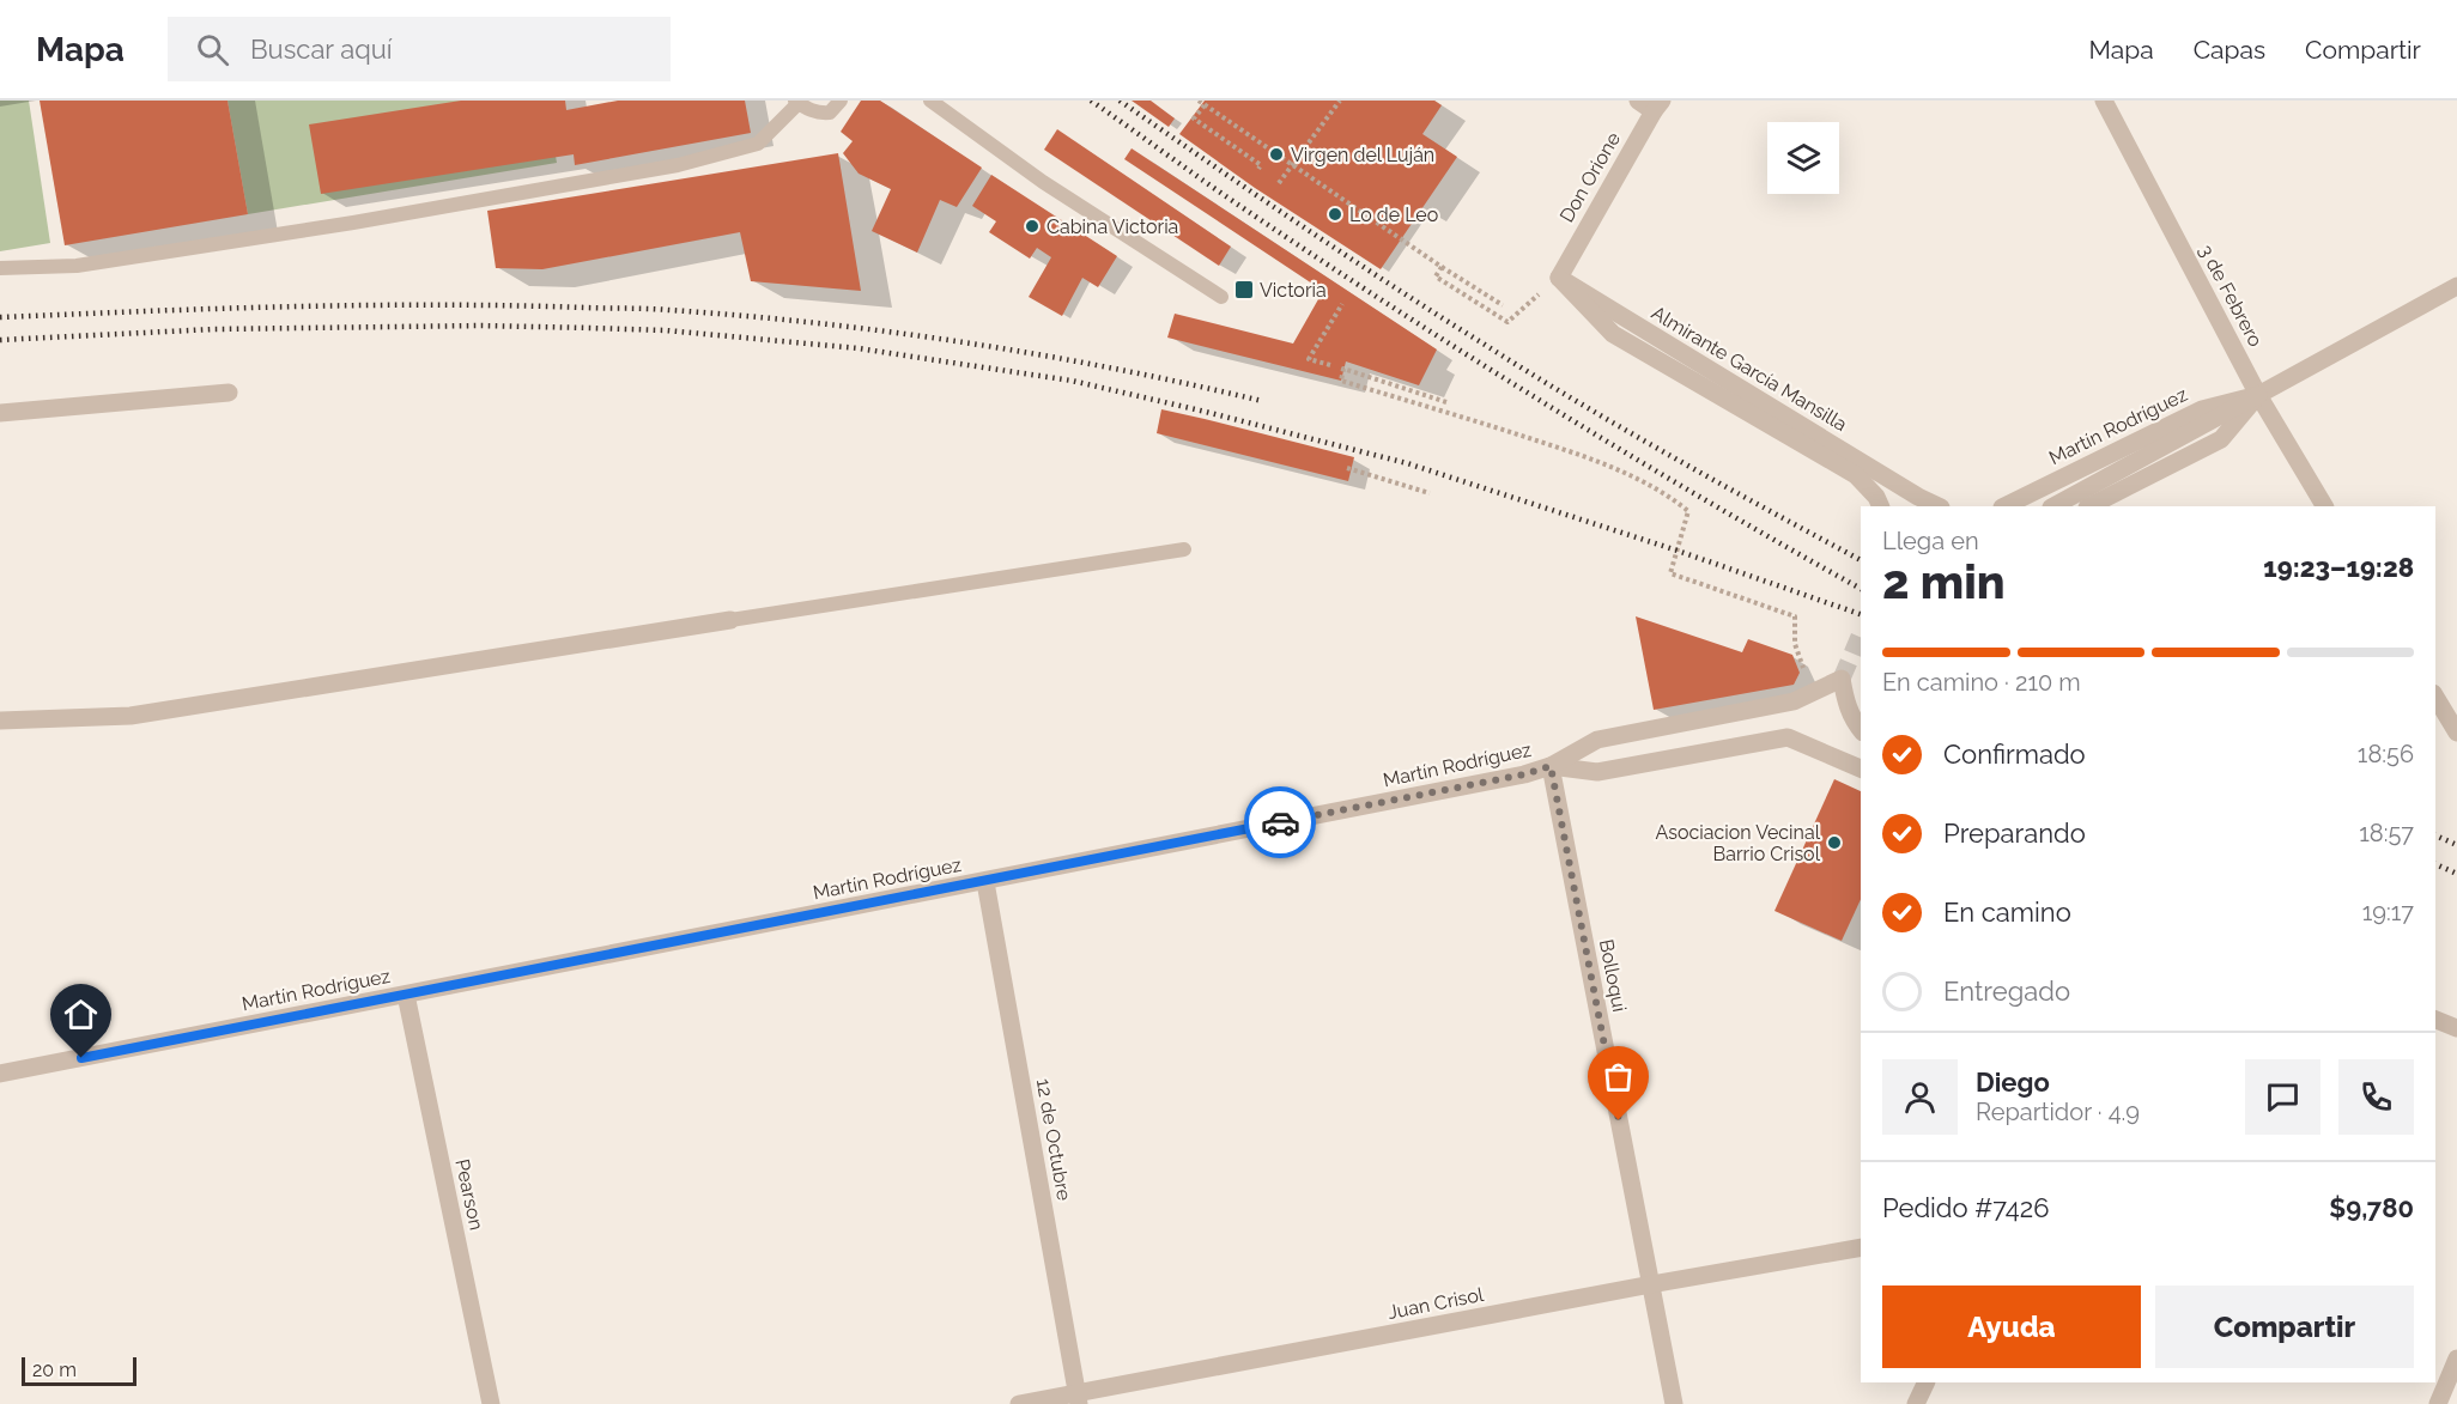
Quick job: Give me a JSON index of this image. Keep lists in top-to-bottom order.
{
  "streets": {
    "street": [
      "Don Orione",
      "3 de Febrero",
      "Almirante García Mansilla",
      "Martín Rodríguez",
      "Bolloqui",
      "12 de Octubre",
      "Pearson",
      "Juan Crisol"
    ]
  },
  "crossings": [
    ["Don Orione", "Almirante García Mansilla"],
    ["3 de Febrero", "Martín Rodríguez"],
    ["Martín Rodríguez", "Bolloqui"],
    ["Martín Rodríguez", "12 de Octubre"],
    ["Martín Rodríguez", "Pearson"],
    ["Bolloqui", "Juan Crisol"],
    ["12 de Octubre", "Juan Crisol"]
  ],
  "places": {
    "other": [
      "Virgen del Luján",
      "Lo de Leo",
      "Cabina Victoria",
      "Asociacion Vecinal Barrio Crisol"
    ],
    "transit": ["Victoria"]
  },
  "scale_bar": "20 m",
  "page": {
    "header": "Mapa",
    "search": "Buscar aquí",
    "nav": ["Mapa", "Capas", "Compartir"],
    "heading": ["2 min", "Llega en", "19:23–19:28"],
    "panel": [
      "Diego",
      "Repartidor · 4.9",
      "Pedido #7426",
      "$9,780"
    ],
    "bar": "En camino · 210 m",
    "list": [
      ["Confirmado", "18:56"],
      ["Preparando", "18:57"],
      ["En camino", "19:17"],
      "Entregado"
    ],
    "buttons": ["Ayuda", "Compartir"],
    "scale": "20 m"
  }
}
